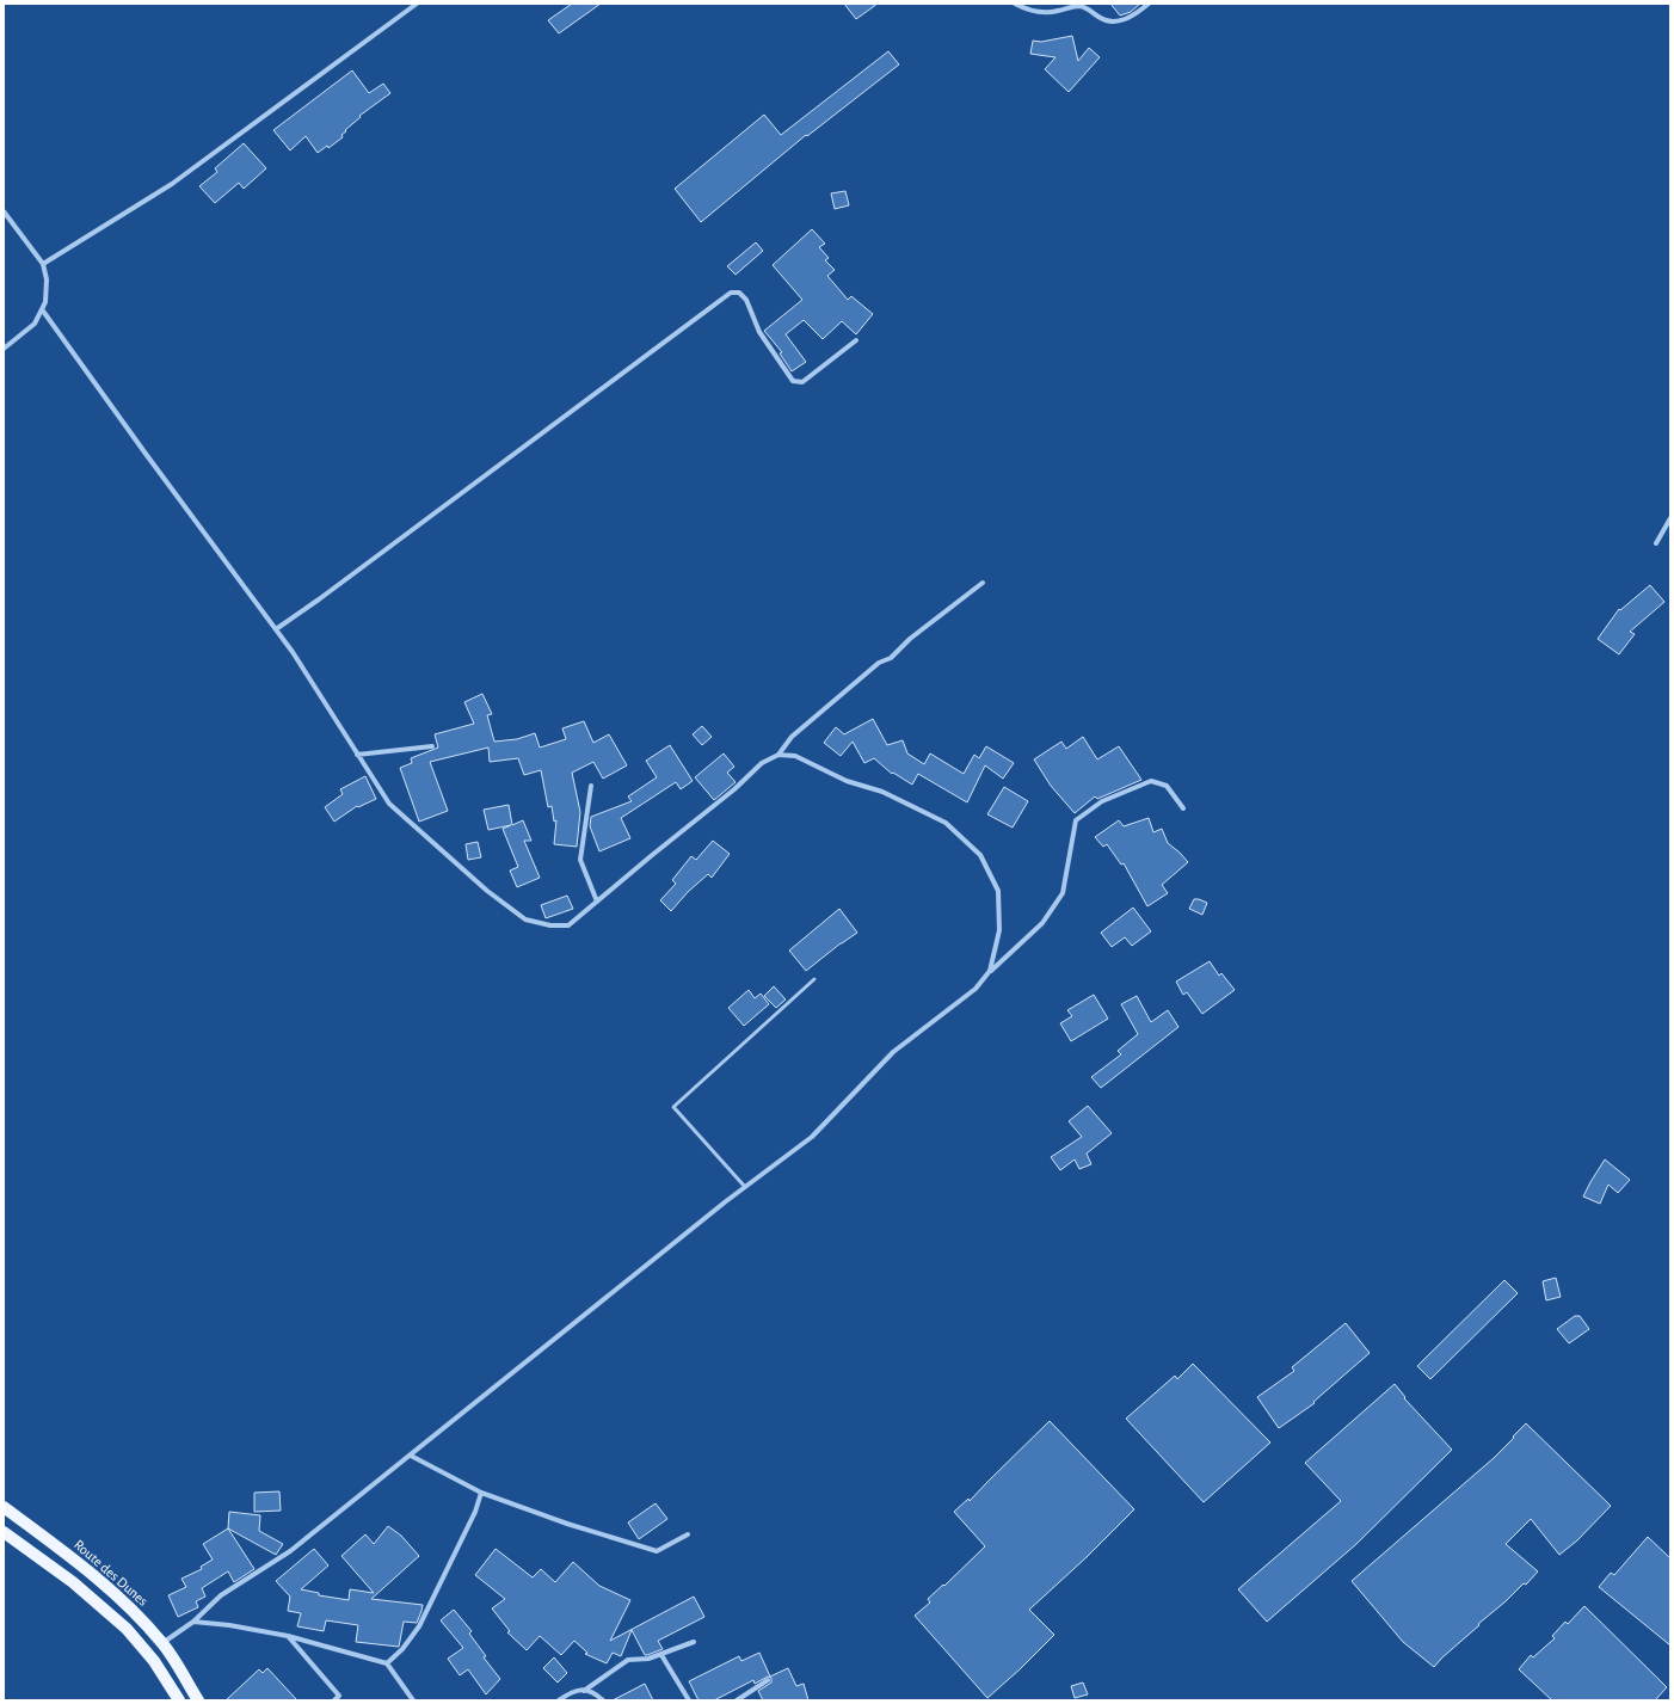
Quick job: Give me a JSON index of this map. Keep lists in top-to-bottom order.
{
  "streets": {
    "main road": ["Route des Dunes"]
  }
}
